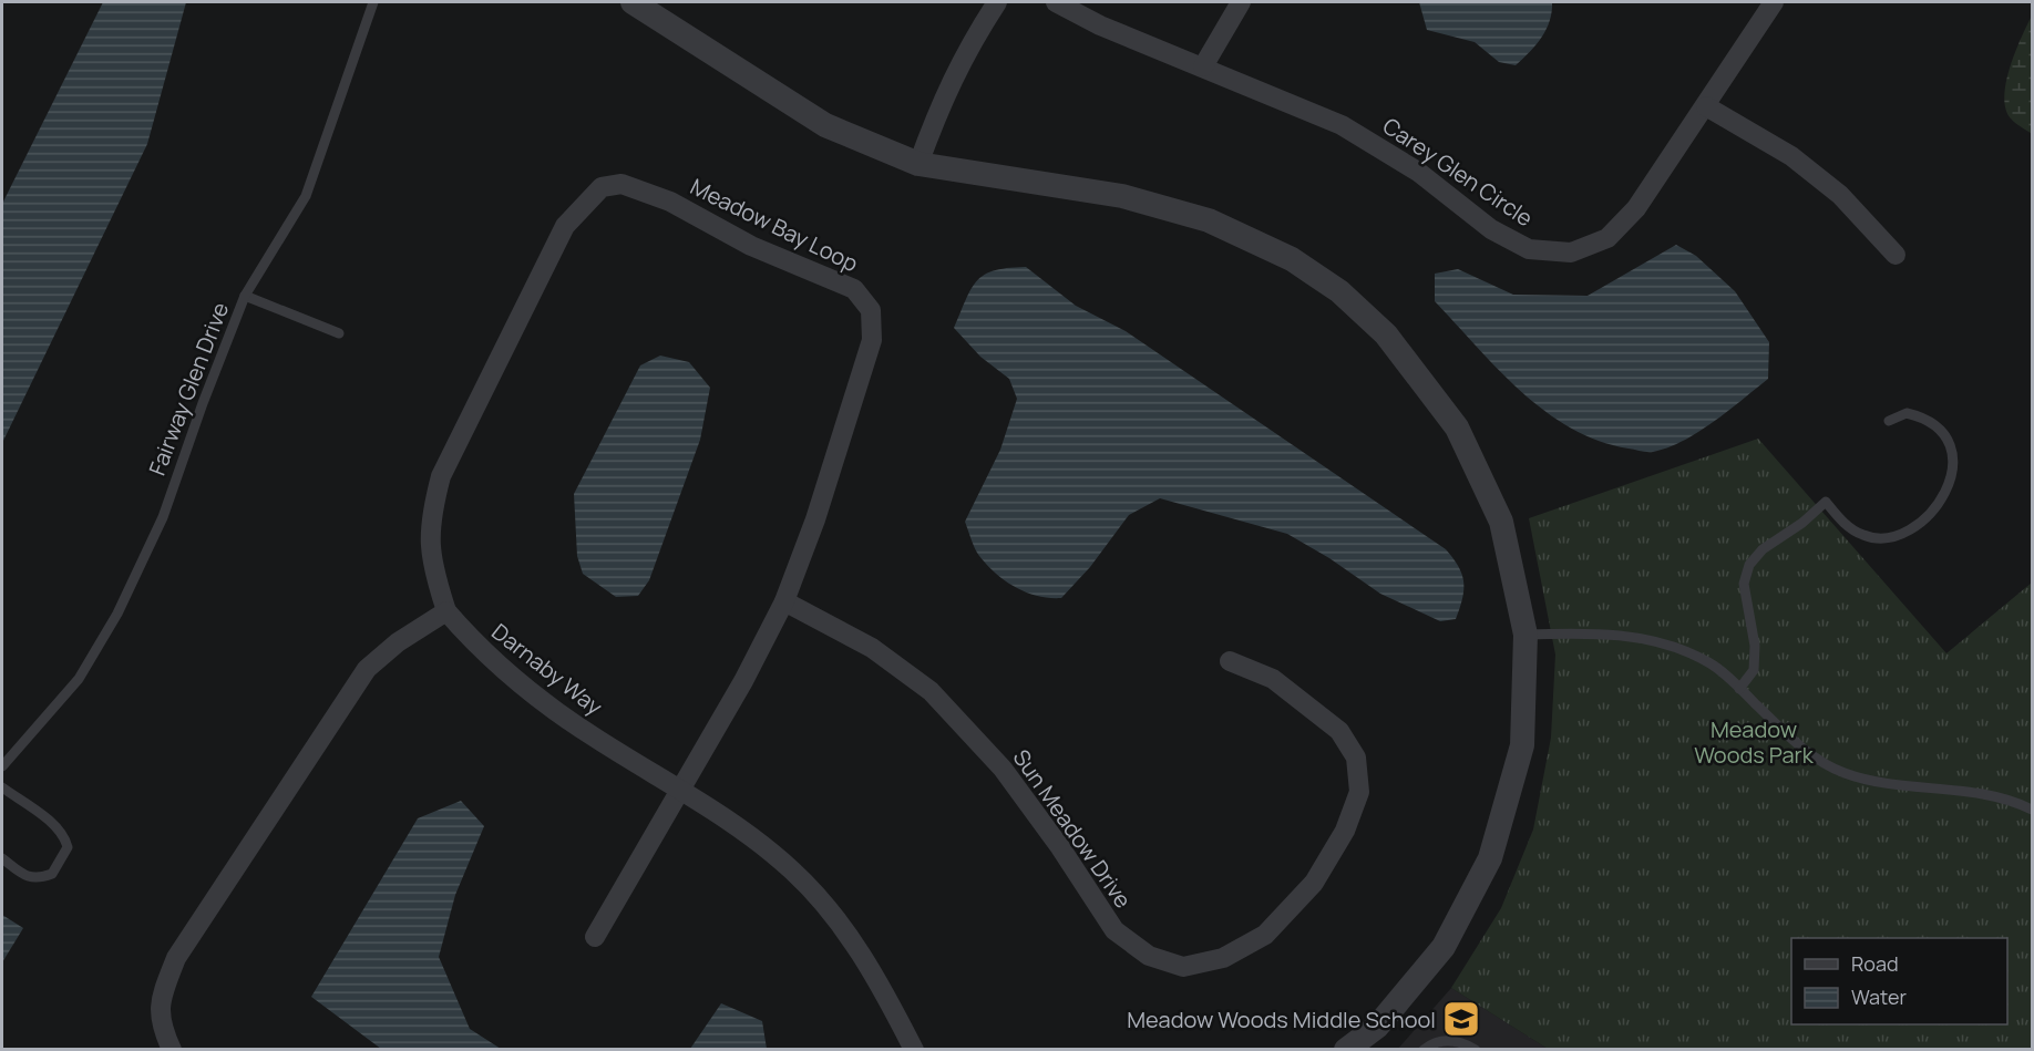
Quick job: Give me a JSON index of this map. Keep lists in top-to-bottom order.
{
  "streets": {
    "street": [
      "Carey Glen Circle",
      "Meadow Bay Loop",
      "Darnaby Way",
      "Sun Meadow Drive"
    ],
    "lane": ["Fairway Glen Drive"]
  },
  "crossings": [
    ["Meadow Bay Loop", "Darnaby Way"],
    ["Meadow Bay Loop", "Sun Meadow Drive"]
  ],
  "parks": ["Meadow Woods Park"],
  "places": {
    "school or university": ["Meadow Woods Middle School"]
  },
  "legend": ["Road", "Water"]
}
